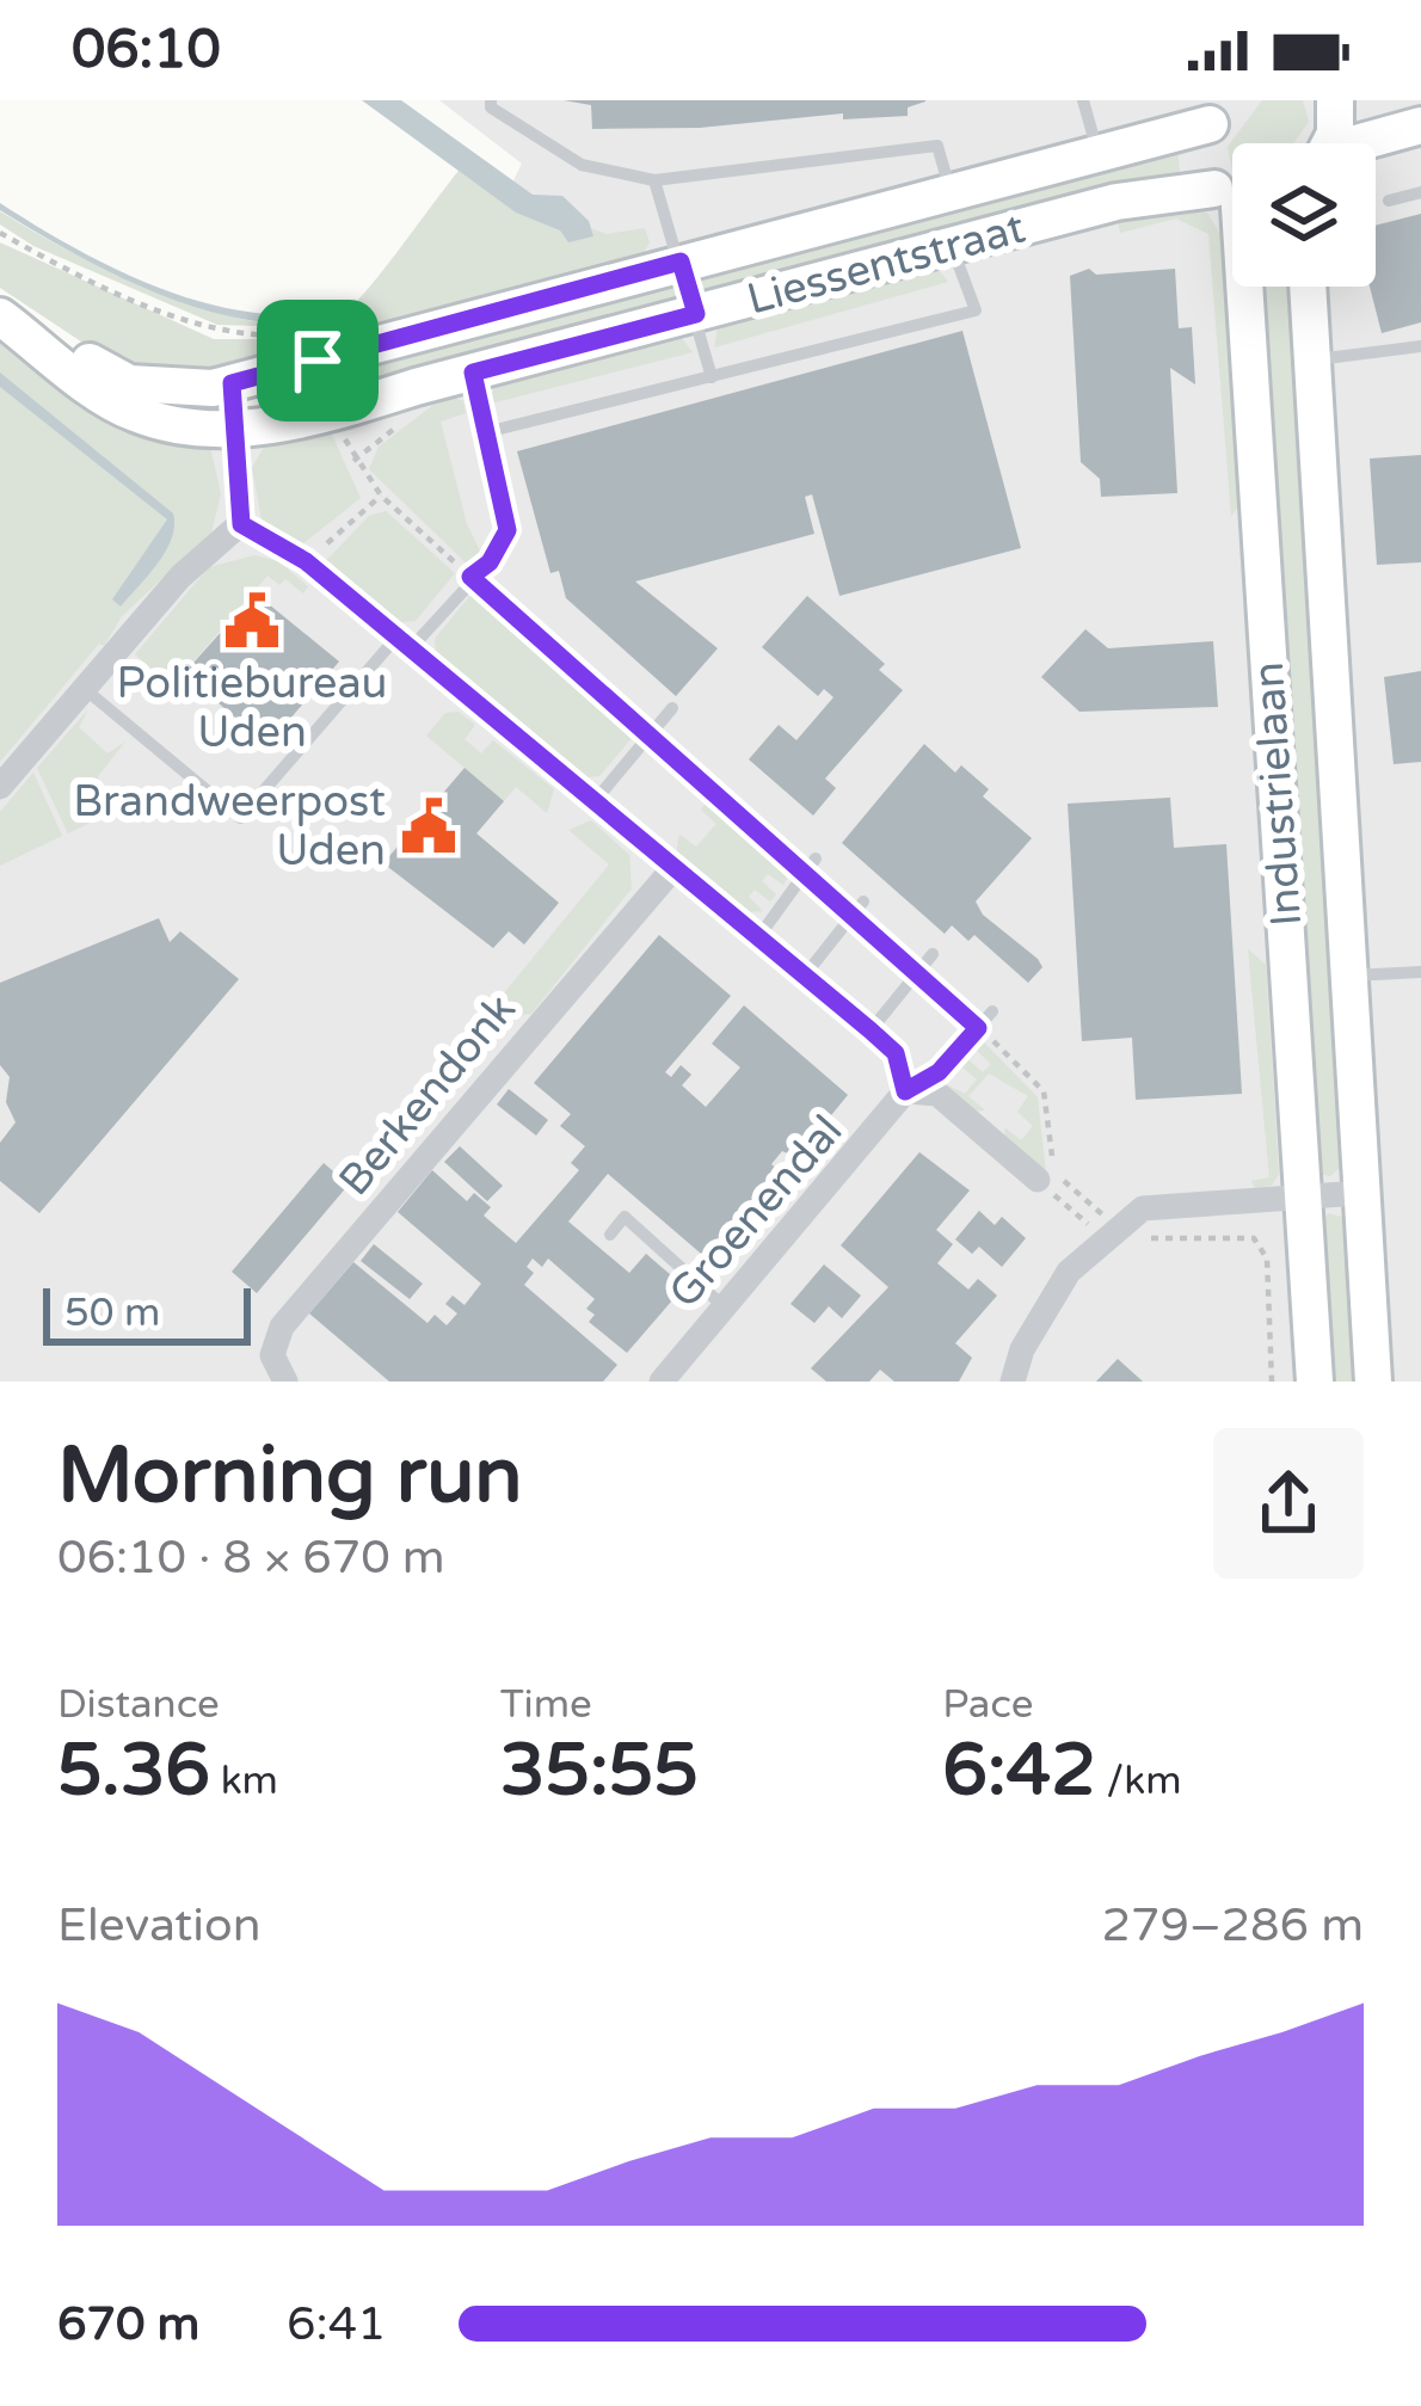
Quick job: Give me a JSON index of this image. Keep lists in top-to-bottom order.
{
  "streets": {
    "street": [
      "Liessentstraat",
      "Industrielaan",
      "Berkendonk",
      "Groenendal"
    ]
  },
  "crossings": [
    ["Liessentstraat", "Industrielaan"]
  ],
  "places": {
    "public building": ["Politiebureau Uden", "Brandweerpost Uden"]
  },
  "scale_bar": "50 m",
  "page": {
    "status": "06:10",
    "scale": "50 m",
    "heading": ["Morning run", "06:10 · 8 × 670 m"],
    "stats": [
      ["Distance", "5.36 km"],
      ["Time", "35:55"],
      ["Pace", "6:42 /km"]
    ],
    "chart": ["Elevation", "279–286 m"],
    "list": [
      {
        "name": "670 m",
        "note": "6:41"
      }
    ]
  }
}
